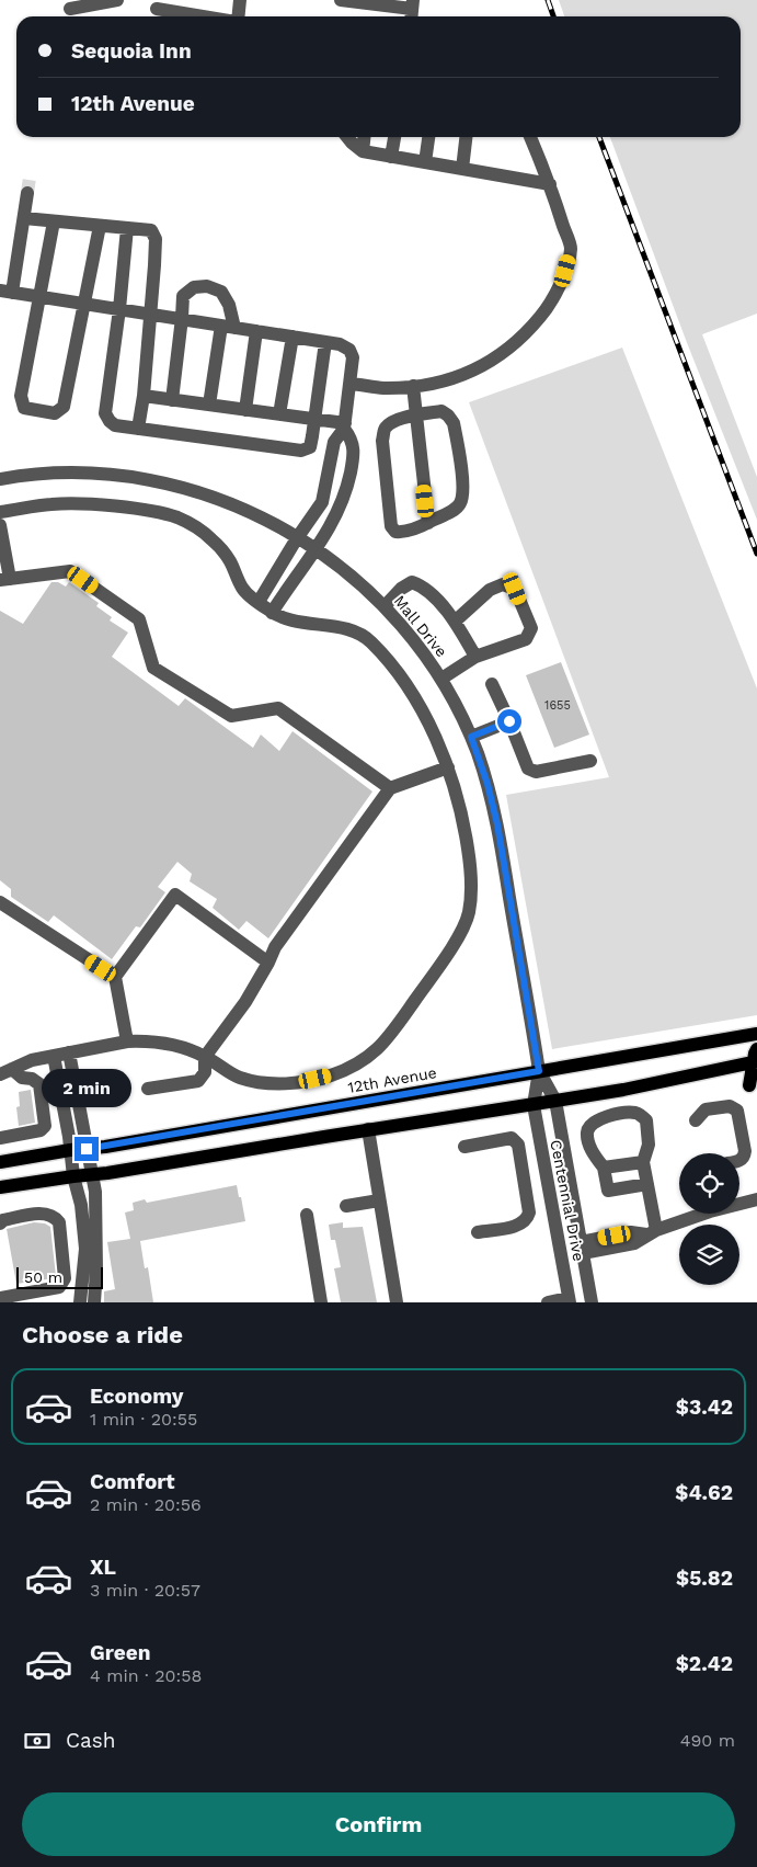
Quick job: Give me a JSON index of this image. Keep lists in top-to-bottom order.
{
  "streets": {
    "main road": ["12th Avenue"],
    "street": ["Mall Drive", "Centennial Drive"]
  },
  "crossings": [
    ["Mall Drive", "12th Avenue"],
    ["Mall Drive", "Centennial Drive"]
  ],
  "house_numbers": ["1655"],
  "scale_bar": "50 m",
  "page": {
    "banner": ["Sequoia Inn", "12th Avenue"],
    "bubble": "2 min",
    "scale": "50 m",
    "heading": "Choose a ride",
    "list": [
      {
        "name": "Economy",
        "note": "1 min · 20:55",
        "value": "$3.42"
      },
      {
        "name": "Comfort",
        "note": "2 min · 20:56",
        "value": "$4.62"
      },
      {
        "name": "XL",
        "note": "3 min · 20:57",
        "value": "$5.82"
      },
      {
        "name": "Green",
        "note": "4 min · 20:58",
        "value": "$2.42"
      }
    ],
    "pay": ["Cash", "490 m"],
    "buttons": "Confirm"
  }
}
